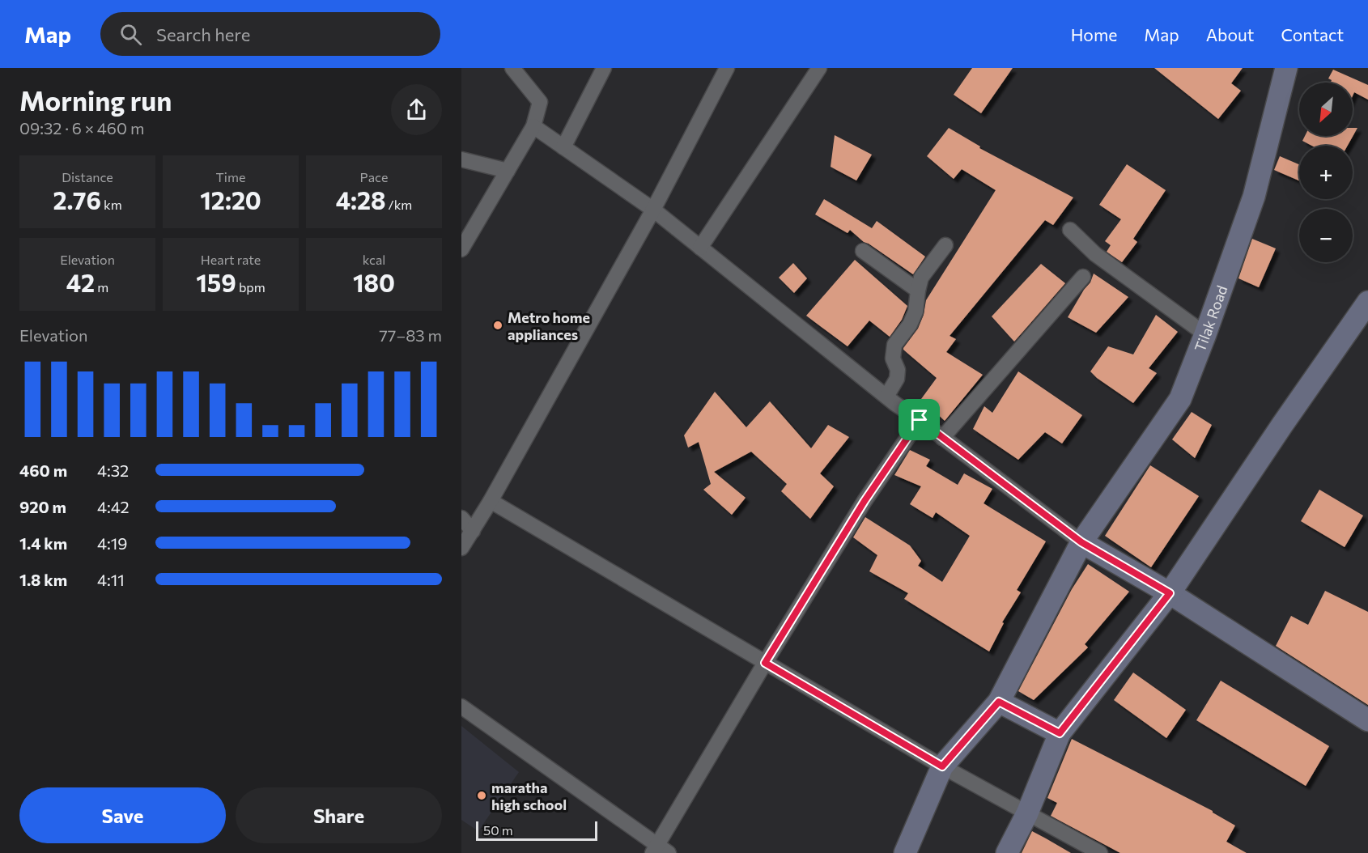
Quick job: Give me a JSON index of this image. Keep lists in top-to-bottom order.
{
  "streets": {
    "street": ["Tilak Road"]
  },
  "places": ["Metro home appliances", "maratha high school"],
  "scale_bar": "50 m",
  "north": "bottom left",
  "page": {
    "header": "Map",
    "search": "Search here",
    "nav": [
      "Home",
      "Map",
      "About",
      "Contact"
    ],
    "heading": ["Morning run", "09:32 · 6 × 460 m"],
    "map_buttons": ["+", "−"],
    "stats": [
      ["Distance", "2.76 km"],
      ["Time", "12:20"],
      ["Pace", "4:28 /km"],
      ["Elevation", "42 m"],
      ["Heart rate", "159 bpm"],
      ["kcal", "180"]
    ],
    "chart": ["Elevation", "77–83 m"],
    "list": [
      {
        "name": "460 m",
        "note": "4:32"
      },
      {
        "name": "920 m",
        "note": "4:42"
      },
      {
        "name": "1.4 km",
        "note": "4:19"
      },
      {
        "name": "1.8 km",
        "note": "4:11"
      }
    ],
    "buttons": ["Save", "Share"],
    "scale": "50 m"
  }
}
